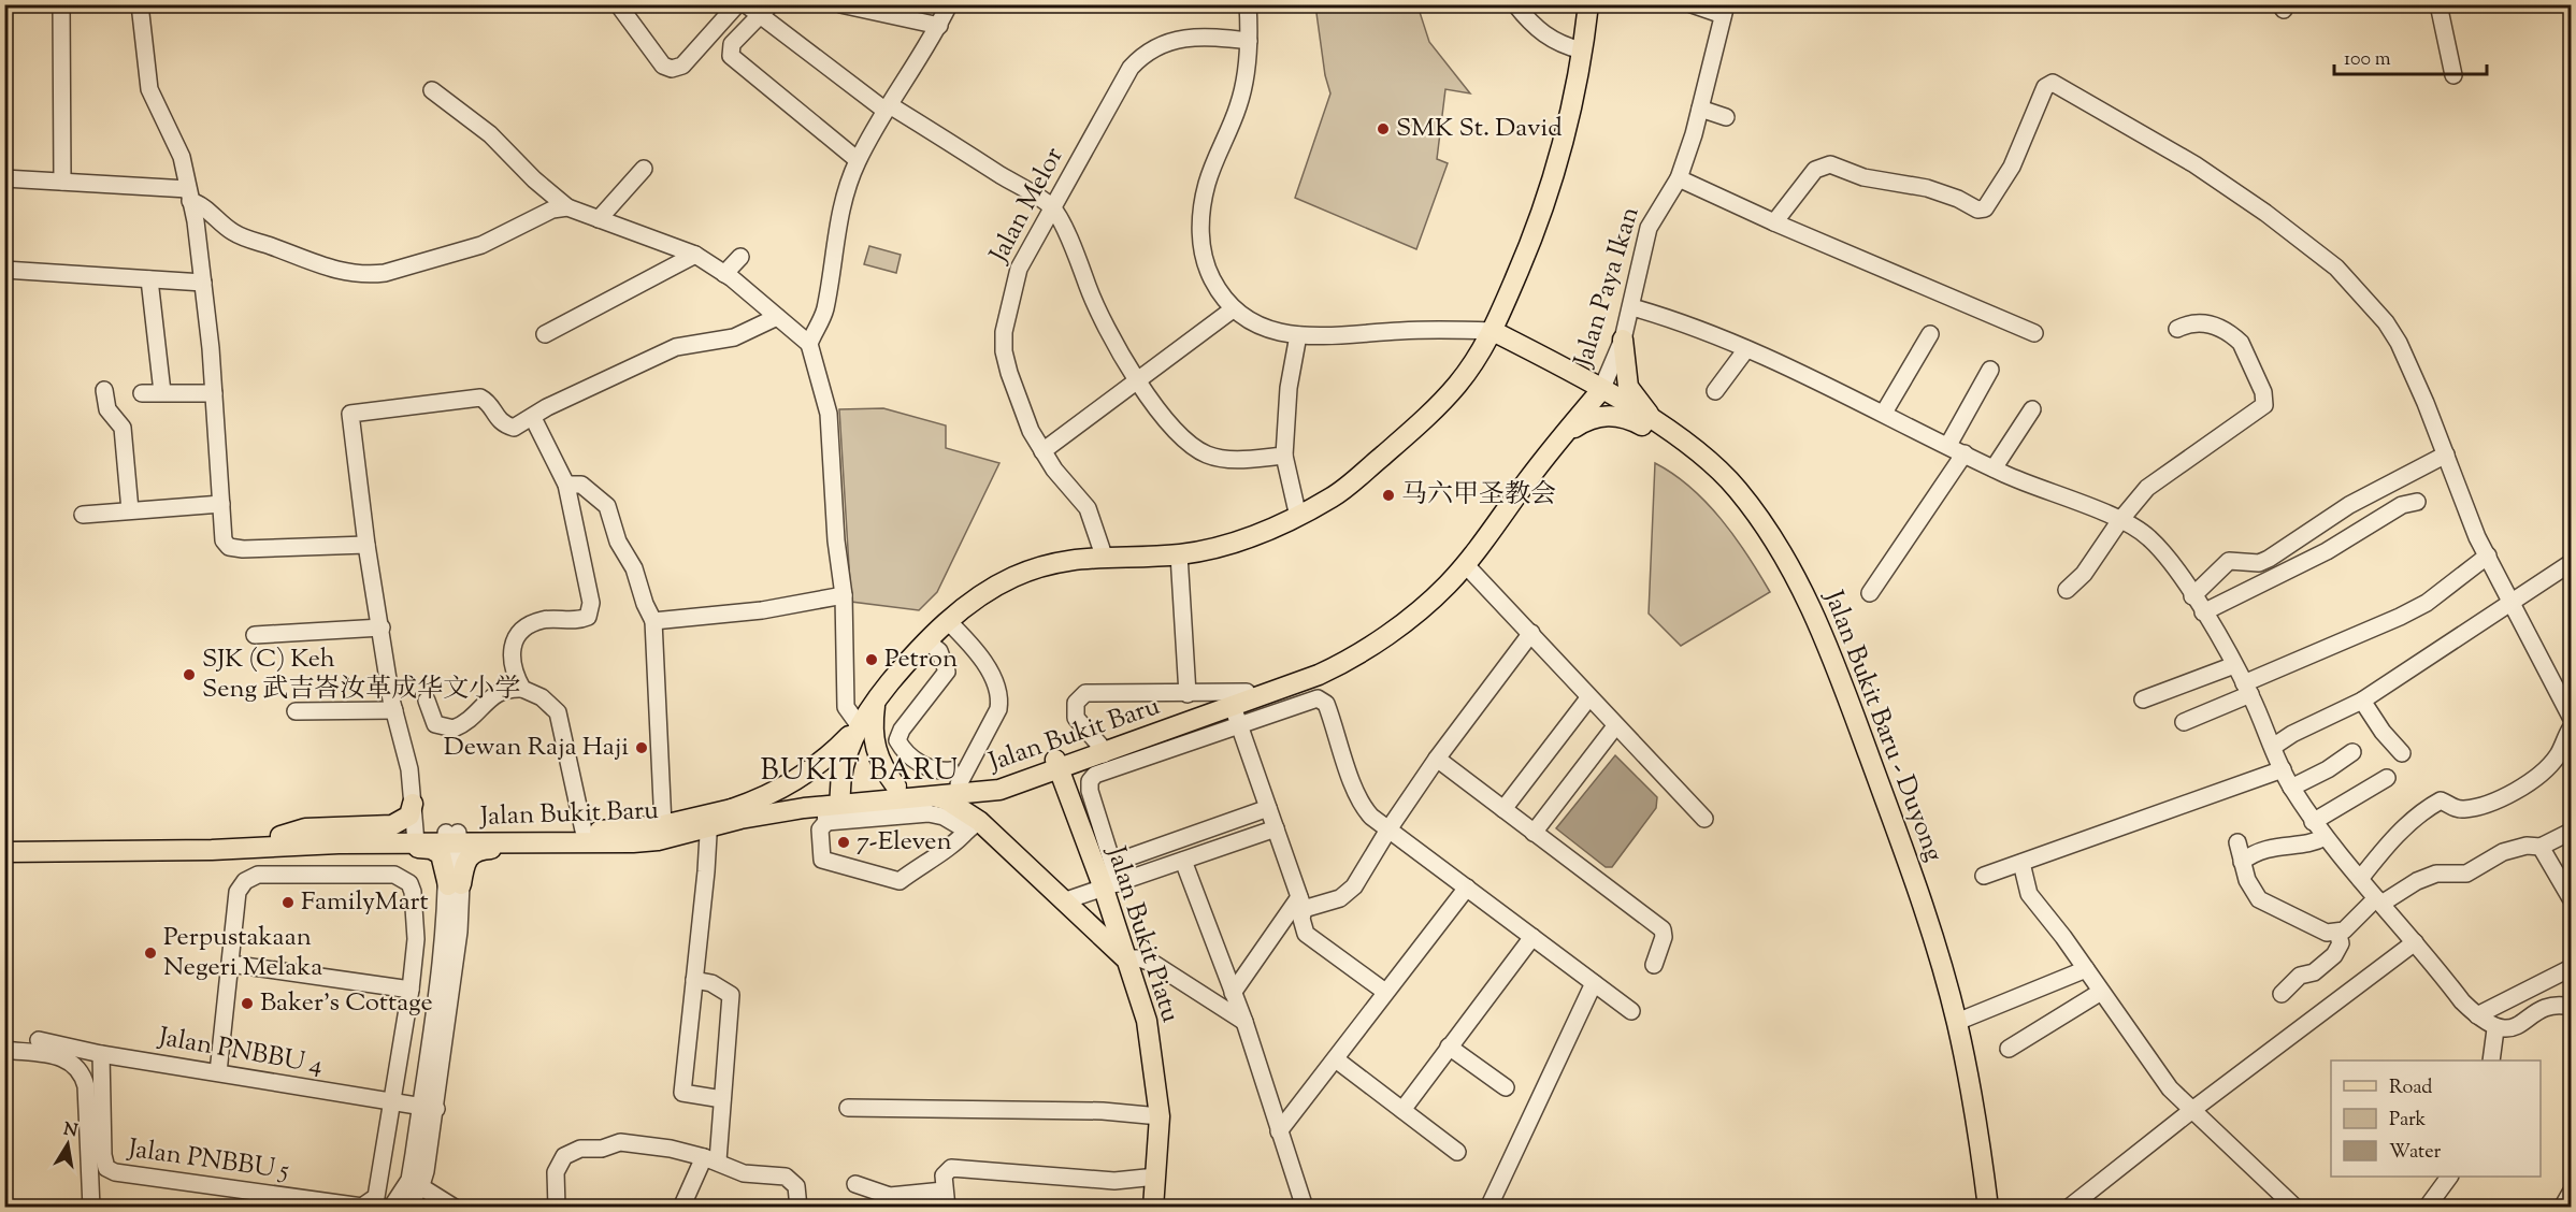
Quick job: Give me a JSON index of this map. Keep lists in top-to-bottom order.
{
  "streets": {
    "main road": [
      "Jalan Paya Ikan",
      "Jalan Bukit Baru - Duyong",
      "Jalan Bukit Baru",
      "Jalan Bukit Piatu"
    ],
    "street": ["Jalan Melor", "Jalan PNBBU 4", "Jalan PNBBU 5"]
  },
  "crossings": [
    ["Jalan Paya Ikan", "Jalan Bukit Baru - Duyong"],
    ["Jalan Paya Ikan", "Jalan Bukit Baru"],
    ["Jalan Bukit Baru", "Jalan Bukit Piatu"],
    ["Jalan PNBBU 4", "Jalan PNBBU 5"]
  ],
  "districts": ["BUKIT BARU"],
  "places": [
    "SMK St. David",
    "马六甲圣教会",
    "Petron",
    "SJK (C) Keh Seng 武吉峇汝革成华文小学",
    "Dewan Raja Haji",
    "7-Eleven",
    "FamilyMart",
    "Perpustakaan Negeri Melaka",
    "Baker's Cottage"
  ],
  "legend": ["Road", "Park", "Water"],
  "scale_bar": "100 m",
  "north": "top"
}
